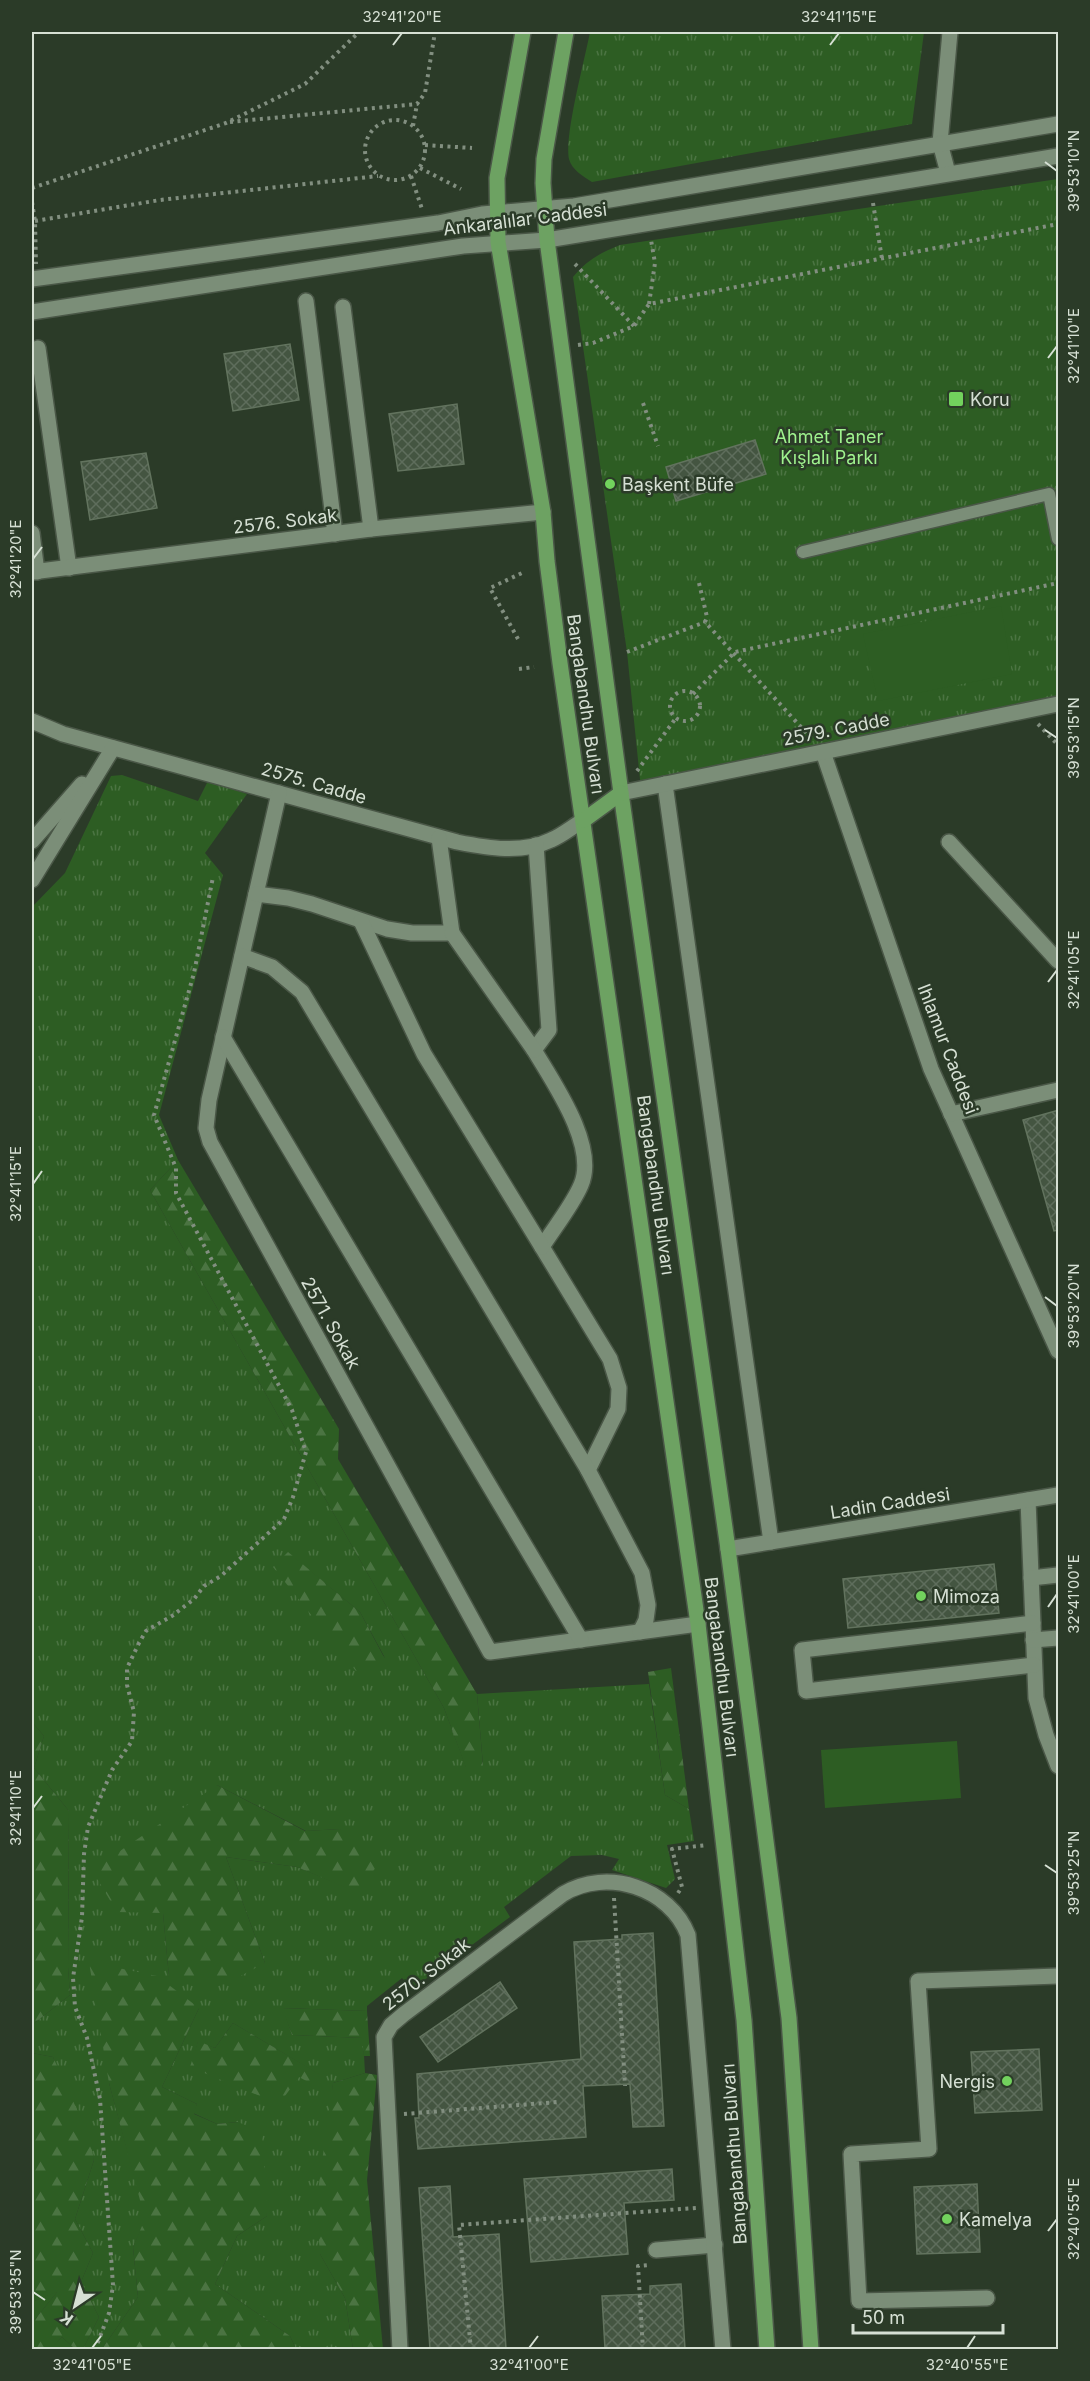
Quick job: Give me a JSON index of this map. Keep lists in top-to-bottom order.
{
  "streets": {
    "main road": ["Bangabandhu Bulvarı"],
    "street": [
      "Ankaralılar Caddesi",
      "2576. Sokak",
      "2579. Cadde",
      "2575. Cadde",
      "Ihlamur Caddesi",
      "2571. Sokak",
      "Ladin Caddesi",
      "2570. Sokak"
    ]
  },
  "crossings": [
    ["Ankaralılar Caddesi", "Bangabandhu Bulvarı"],
    ["2576. Sokak", "Bangabandhu Bulvarı"],
    ["Bangabandhu Bulvarı", "2579. Cadde"],
    ["Bangabandhu Bulvarı", "2575. Cadde"],
    ["Bangabandhu Bulvarı", "2571. Sokak"],
    ["Bangabandhu Bulvarı", "Ladin Caddesi"],
    ["2579. Cadde", "Ihlamur Caddesi"],
    ["2575. Cadde", "2571. Sokak"]
  ],
  "parks": ["Ahmet Taner Kışlalı Parkı"],
  "places": {
    "transit": ["Koru"],
    "other": [
      "Başkent Büfe",
      "Mimoza",
      "Nergis",
      "Kamelya"
    ]
  },
  "scale_bar": "50 m",
  "north": "bottom left",
  "coordinates": [
    "32°41'20\"E",
    "32°41'15\"E",
    "39°53'10\"N",
    "32°41'10\"E",
    "39°53'15\"N",
    "32°41'05\"E",
    "39°53'20\"N",
    "32°41'00\"E",
    "39°53'25\"N",
    "32°40'55\"E",
    "39°53'35\"N"
  ]
}
